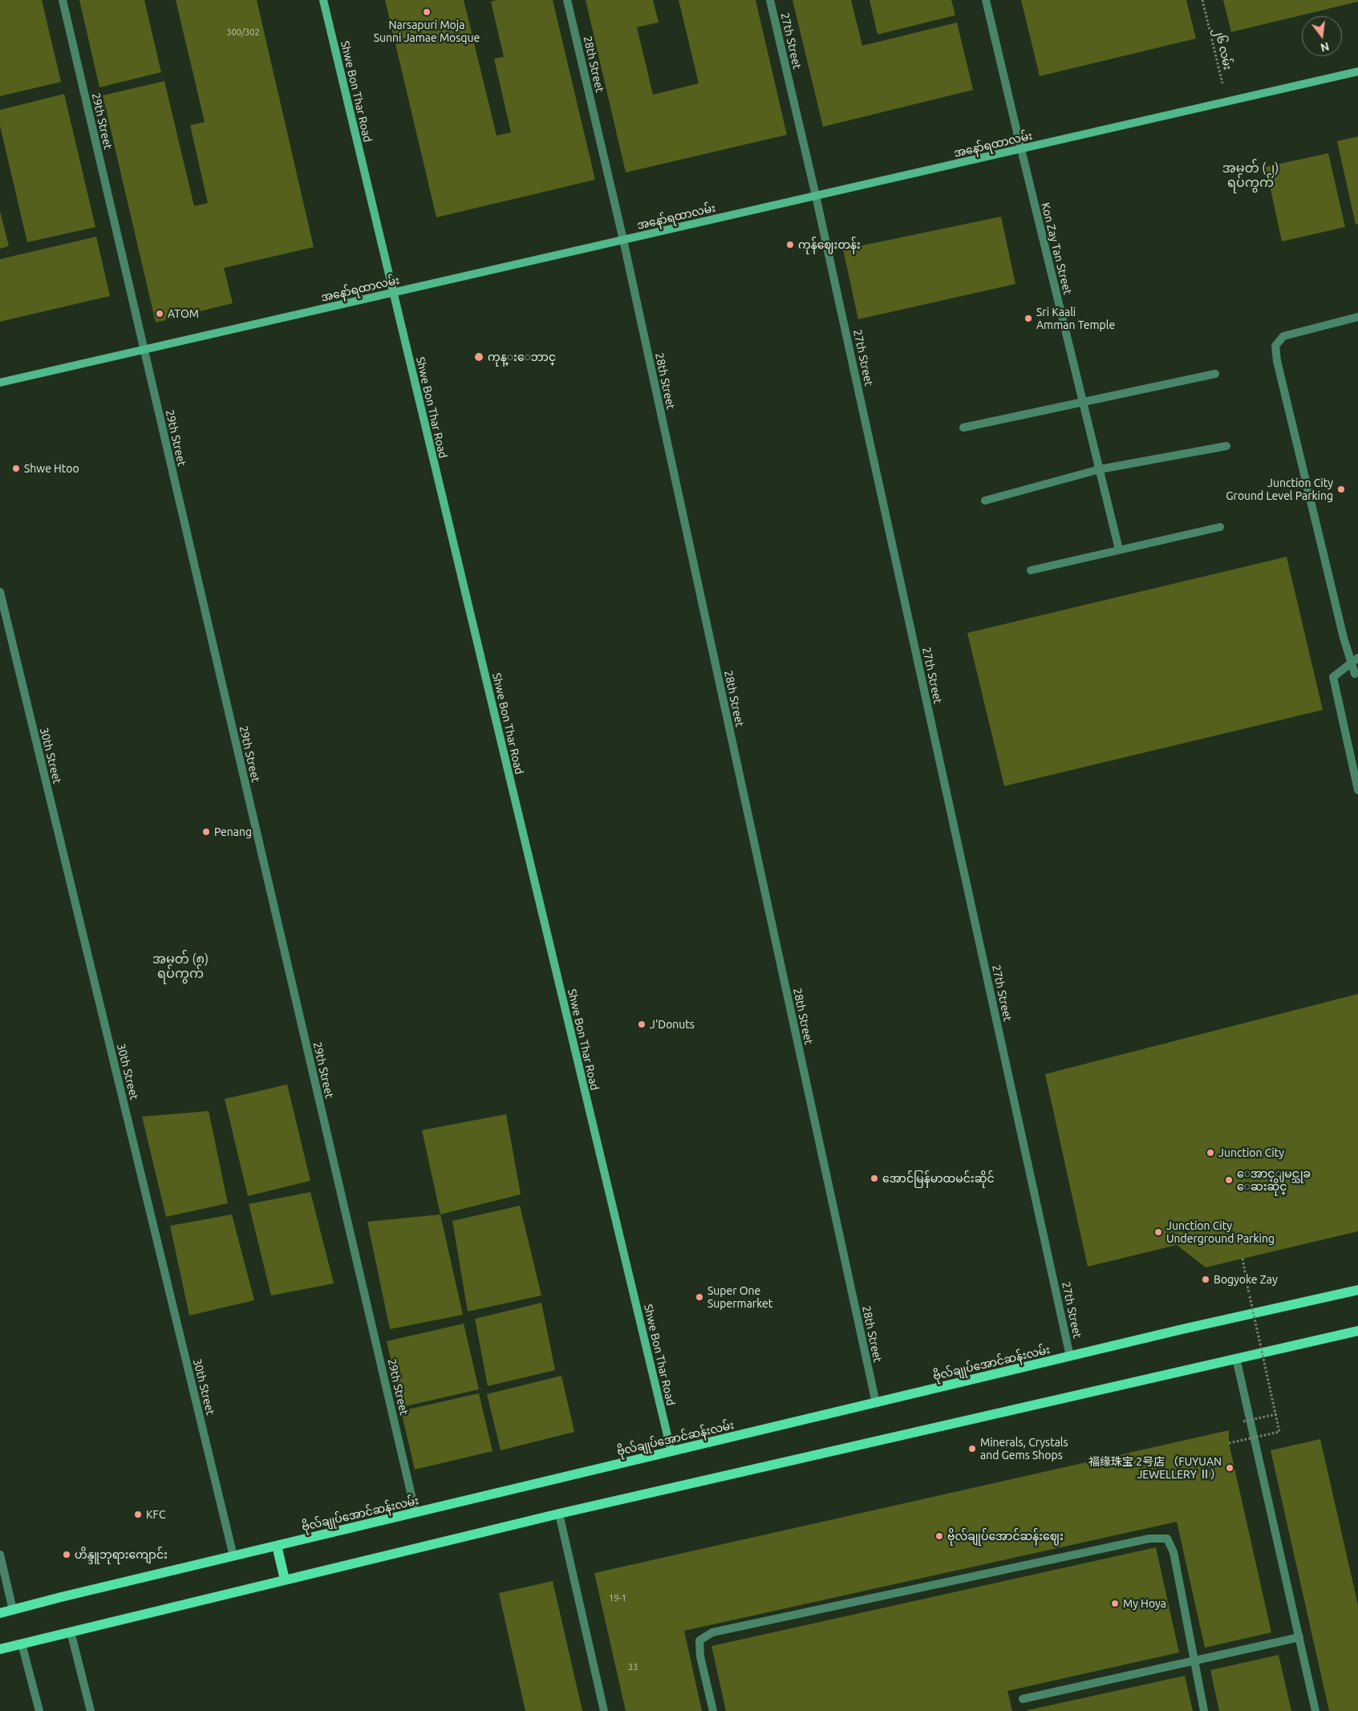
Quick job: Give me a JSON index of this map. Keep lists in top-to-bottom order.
{
  "streets": {
    "main road": ["Shwe Bon Thar Road", "အနော်ရထာလမ်း", "ဗိုလ်ချုပ်အောင်ဆန်းလမ်း"],
    "street": [
      "27th Street",
      "28th Street",
      "29th Street",
      "Kon Zay Tan Street",
      "30th Street"
    ],
    "path": ["၂၆ လမ်း"]
  },
  "crossings": [
    ["27th Street", "အနော်ရထာလမ်း"],
    ["27th Street", "ဗိုလ်ချုပ်အောင်ဆန်းလမ်း"],
    ["၂၆ လမ်း", "အနော်ရထာလမ်း"],
    ["28th Street", "အနော်ရထာလမ်း"],
    ["28th Street", "ဗိုလ်ချုပ်အောင်ဆန်းလမ်း"],
    ["Shwe Bon Thar Road", "အနော်ရထာလမ်း"],
    ["Shwe Bon Thar Road", "ဗိုလ်ချုပ်အောင်ဆန်းလမ်း"],
    ["29th Street", "အနော်ရထာလမ်း"],
    ["29th Street", "ဗိုလ်ချုပ်အောင်ဆန်းလမ်း"],
    ["အနော်ရထာလမ်း", "Kon Zay Tan Street"],
    ["30th Street", "ဗိုလ်ချုပ်အောင်ဆန်းလမ်း"]
  ],
  "districts": ["အမှတ် (၂) ရပ်ကွက်", "အမှတ် (၈) ရပ်ကွက်"],
  "places": [
    "Narsapuri Moja Sunni Jamae Mosque",
    "ကုန်ဈေးတန်း",
    "ATOM",
    "Sri Kaali Amman Temple",
    "ကုန္းေဘာင္",
    "Shwe Htoo",
    "Junction City Ground Level Parking",
    "Penang",
    "J'Donuts",
    "Junction City",
    "အောင်မြန်မာထမင်းဆိုင်",
    "ေအာင္ျမင္သုခ ေဆးဆိုင္",
    "Junction City Underground Parking",
    "Bogyoke Zay",
    "Super One Supermarket",
    "Minerals, Crystals and Gems Shops",
    "福缘珠宝 2号店 （FUYUAN JEWELLERY Ⅱ）",
    "KFC",
    "ဗိုလ်ချုပ်အောင်ဆန်းဈေး",
    "ဟိန္ဒူဘုရားကျောင်း",
    "My Hoya"
  ],
  "house_numbers": ["300/302", "19-1", "33"],
  "north": "bottom"
}
